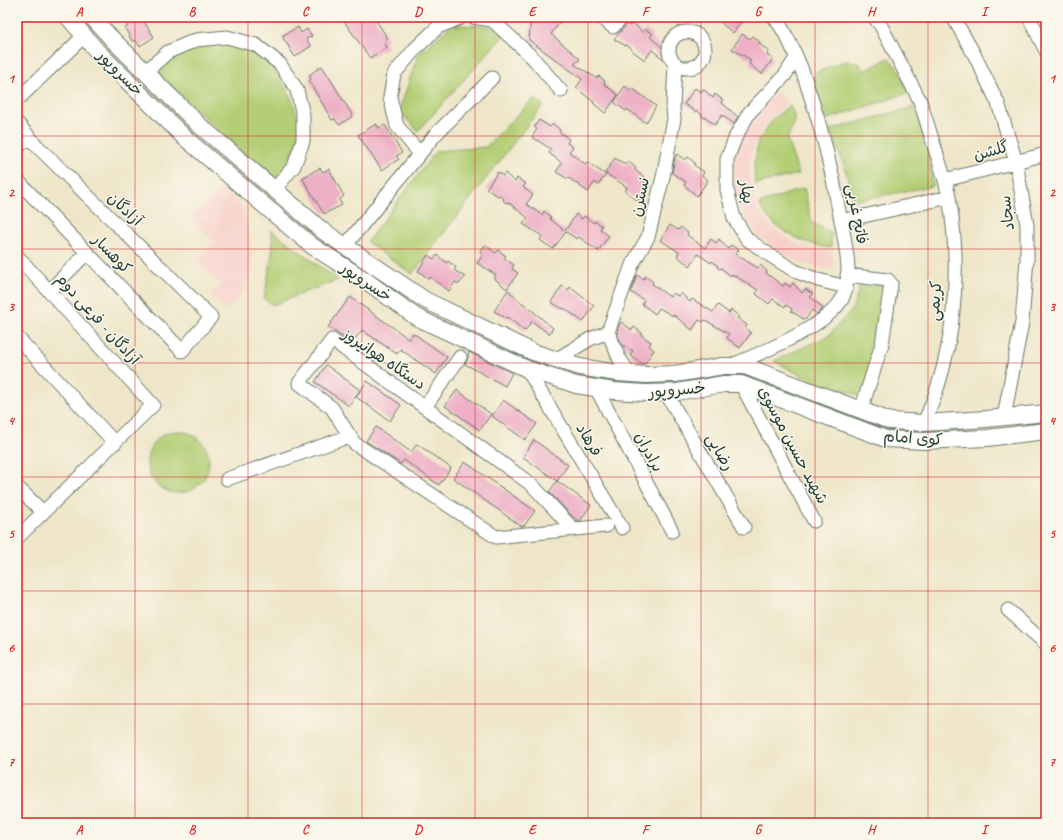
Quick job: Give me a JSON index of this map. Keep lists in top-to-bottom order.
{
  "streets": {
    "street": [
      "خسروپور",
      "گلشن",
      "بهار",
      "نسترن",
      "آزادگان",
      "سجاد",
      "فاتح غربی",
      "کوهسار",
      "کریمی",
      "آزادگان - فرعی دوم",
      "دستگاه هوانیروز",
      "کوی امام",
      "فرهاد",
      "شهید حسین موسوی",
      "برادران",
      "رضایی"
    ]
  },
  "crossings": [
    ["خسروپور", "فاتح غربی"],
    ["خسروپور", "کوی امام"],
    ["خسروپور", "فرهاد"],
    ["خسروپور", "شهید حسین موسوی"],
    ["خسروپور", "برادران"],
    ["خسروپور", "رضایی"],
    ["گلشن", "سجاد"],
    ["گلشن", "کریمی"],
    ["بهار", "فاتح غربی"],
    ["بهار", "کوی امام"],
    ["آزادگان", "کوهسار"],
    ["سجاد", "کوی امام"],
    ["فاتح غربی", "کوی امام"],
    ["کریمی", "کوی امام"],
    ["کوی امام", "شهید حسین موسوی"]
  ],
  "grid": {
    "columns": [
      "A",
      "B",
      "C",
      "D",
      "E",
      "F",
      "G",
      "H",
      "I"
    ],
    "rows": [
      "1",
      "2",
      "3",
      "4",
      "5",
      "6",
      "7"
    ]
  }
}
